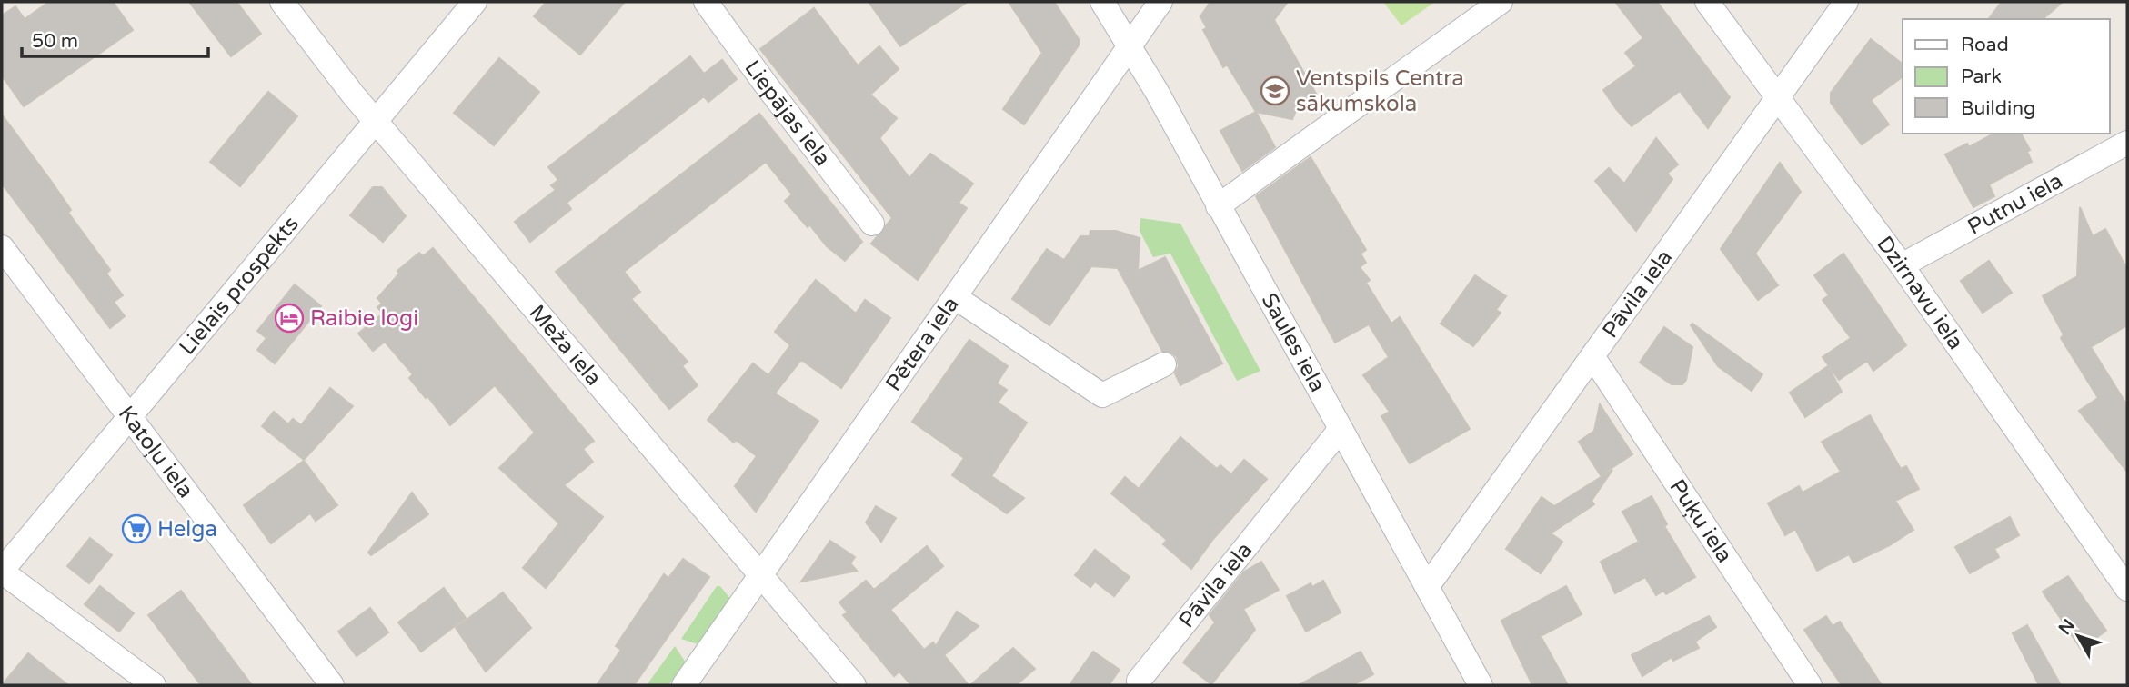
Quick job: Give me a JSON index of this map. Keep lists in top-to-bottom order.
{
  "streets": {
    "street": [
      "Liepājas iela",
      "Putnu iela",
      "Lielais prospekts",
      "Dzirnavu iela",
      "Pāvila iela",
      "Saules iela",
      "Pētera iela",
      "Meža iela",
      "Katoļu iela",
      "Puķu iela"
    ]
  },
  "crossings": [
    ["Putnu iela", "Dzirnavu iela"],
    ["Lielais prospekts", "Meža iela"],
    ["Lielais prospekts", "Katoļu iela"],
    ["Dzirnavu iela", "Pāvila iela"],
    ["Pāvila iela", "Saules iela"],
    ["Pāvila iela", "Puķu iela"],
    ["Saules iela", "Pētera iela"],
    ["Pētera iela", "Meža iela"]
  ],
  "places": {
    "school or university": ["Ventspils Centra sākumskola"],
    "hotel": ["Raibie logi"],
    "supermarket": ["Helga"]
  },
  "legend": ["Road", "Park", "Building"],
  "scale_bar": "50 m",
  "north": "top left"
}
